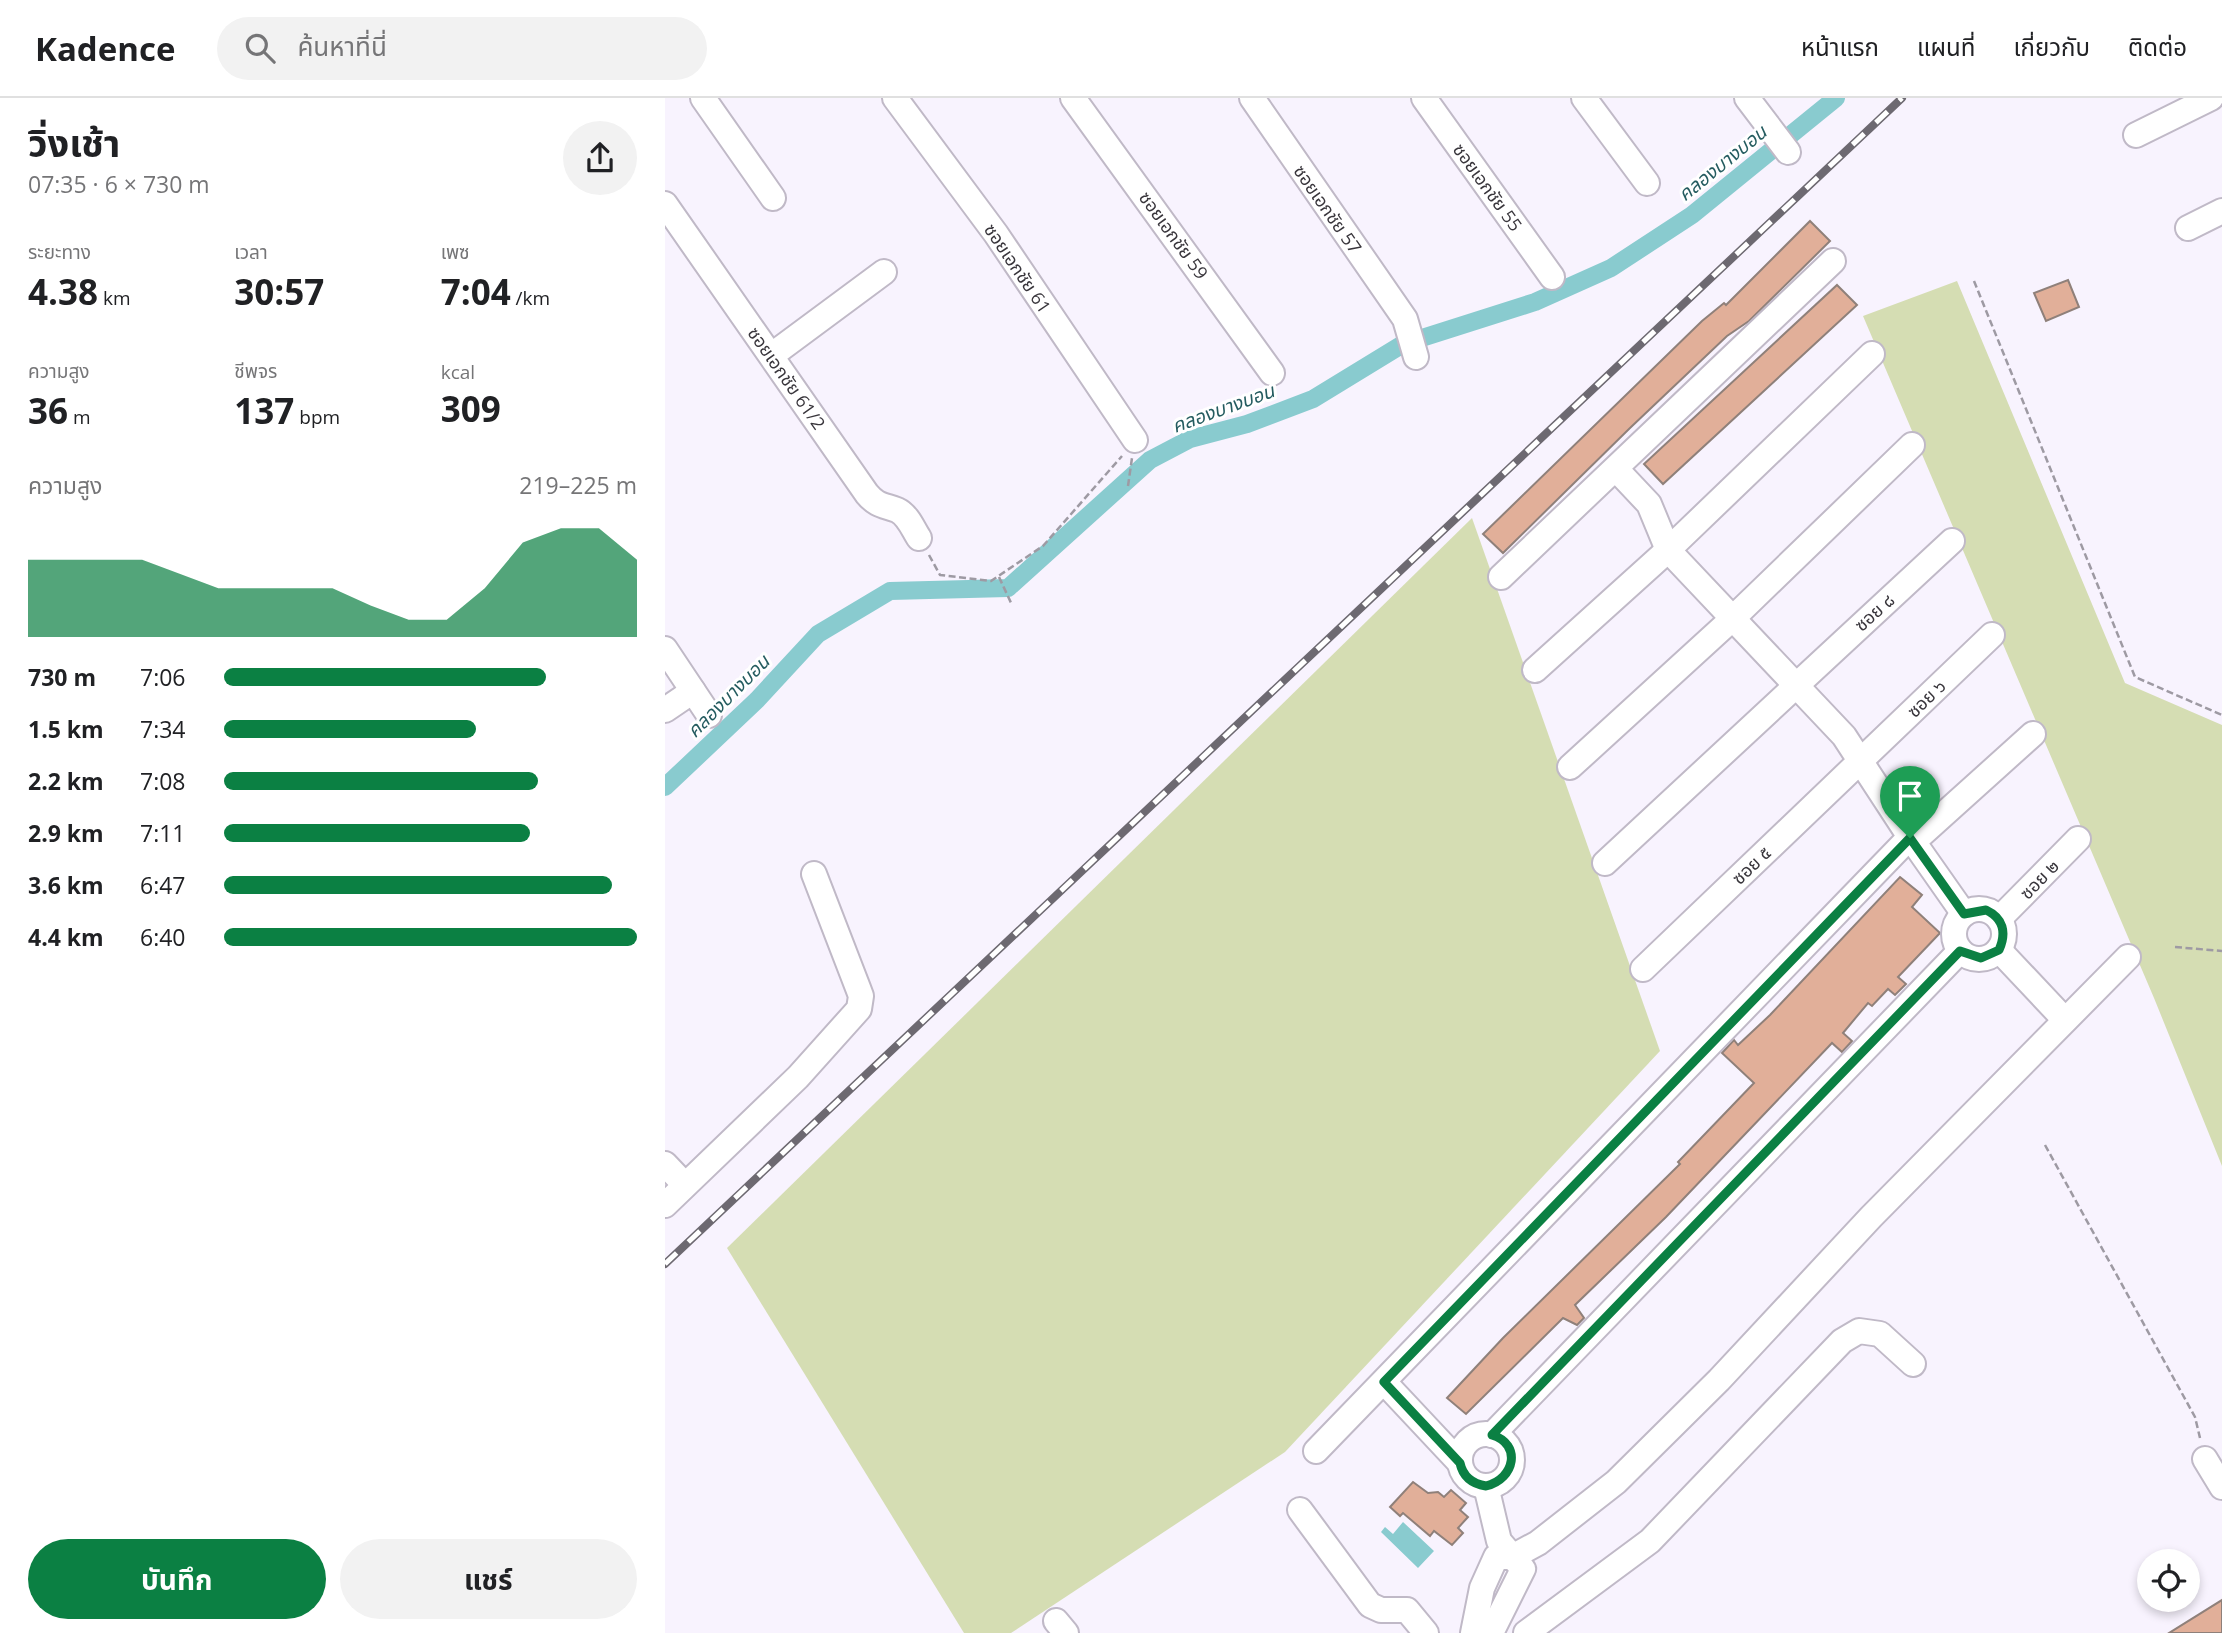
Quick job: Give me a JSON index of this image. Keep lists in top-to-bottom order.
{
  "streets": {
    "street": [
      "ซอยเอกชัย 55",
      "ซอยเอกชัย 57",
      "ซอยเอกชัย 59",
      "ซอยเอกชัย 61",
      "ซอยเอกชัย 61/2",
      "ซอย ๘",
      "ซอย ๖",
      "ซอย ๕",
      "ซอย ๒"
    ]
  },
  "crossings": [
    ["ซอย ๖", "ซอย ๕"]
  ],
  "water": ["คลองบางบอน"],
  "page": {
    "header": "Kadence",
    "search": "ค้นหาที่นี่",
    "nav": [
      "หน้าแรก",
      "แผนที่",
      "เกี่ยวกับ",
      "ติดต่อ"
    ],
    "heading": ["วิ่งเช้า", "07:35 · 6 × 730 m"],
    "stats": [
      ["ระยะทาง", "4.38 km"],
      ["เวลา", "30:57"],
      ["เพซ", "7:04 /km"],
      ["ความสูง", "36 m"],
      ["ชีพจร", "137 bpm"],
      ["kcal", "309"]
    ],
    "chart": ["ความสูง", "219–225 m"],
    "list": [
      {
        "name": "730 m",
        "note": "7:06"
      },
      {
        "name": "1.5 km",
        "note": "7:34"
      },
      {
        "name": "2.2 km",
        "note": "7:08"
      },
      {
        "name": "2.9 km",
        "note": "7:11"
      },
      {
        "name": "3.6 km",
        "note": "6:47"
      },
      {
        "name": "4.4 km",
        "note": "6:40"
      }
    ],
    "buttons": ["บันทึก", "แชร์"]
  }
}
